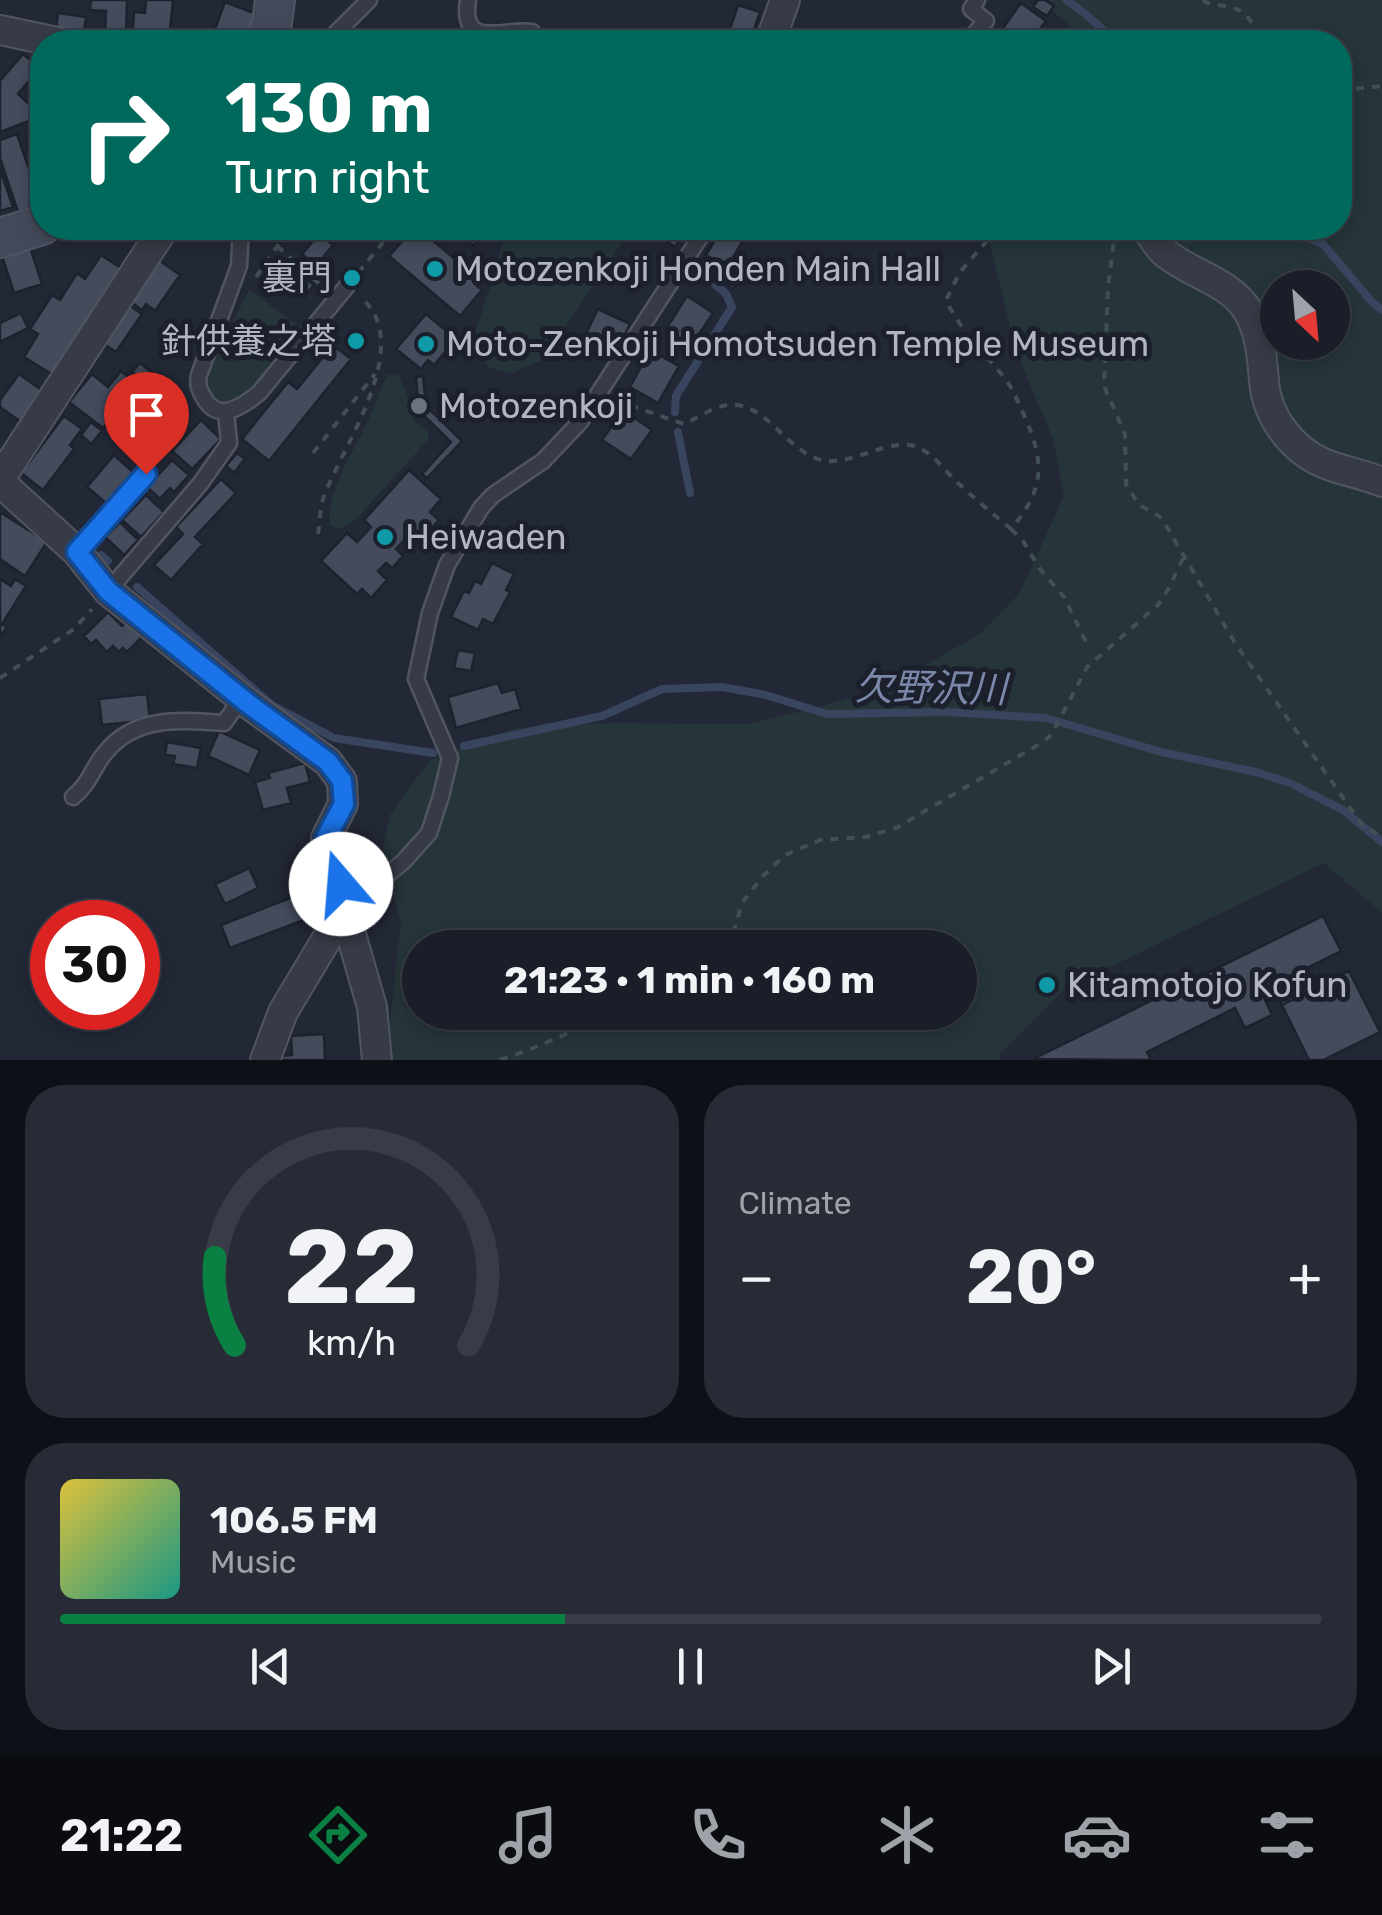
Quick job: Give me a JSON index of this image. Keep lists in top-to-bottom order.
{
  "water": ["欠野沢川"],
  "places": [
    "Motozenkoji Honden Main Hall",
    "裏門",
    "針供養之塔",
    "Moto-Zenkoji Homotsuden Temple Museum",
    "Motozenkoji",
    "Heiwaden",
    "Kitamotojo Kofun"
  ],
  "north": "bottom right",
  "page": {
    "turn": ["130 m", "Turn right"],
    "limit": "30",
    "trip": "21:23 · 1 min · 160 m",
    "tile": "Climate",
    "heat": ["−", "20°", "+"],
    "song": ["106.5 FM", "Music"],
    "tabs": "21:22",
    "gauge": ["22", "km/h"]
  }
}
